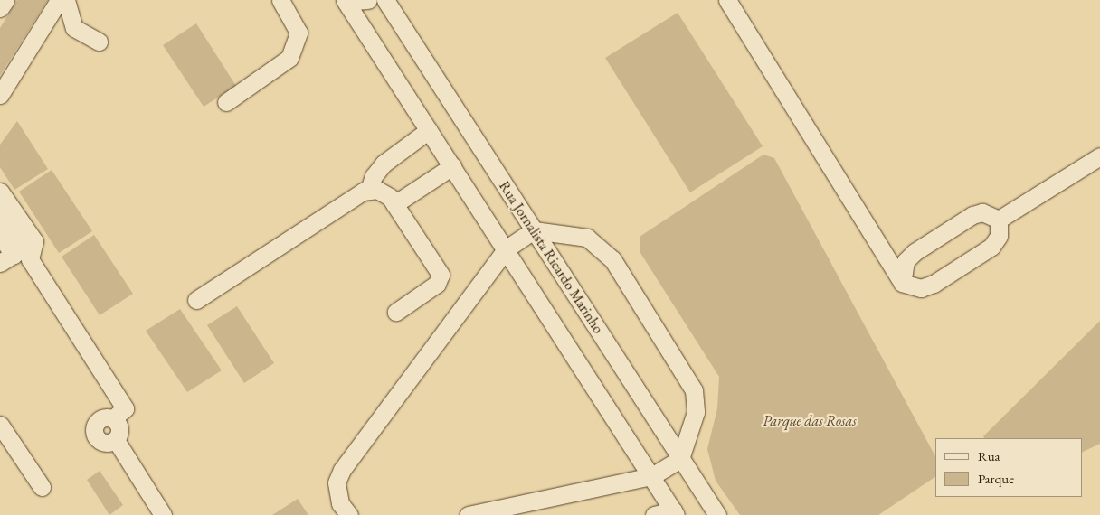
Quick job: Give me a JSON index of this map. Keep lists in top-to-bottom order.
{
  "streets": {
    "street": ["Rua Jornalista Ricardo Marinho"]
  },
  "parks": ["Parque das Rosas"],
  "legend": ["Rua", "Parque"]
}
